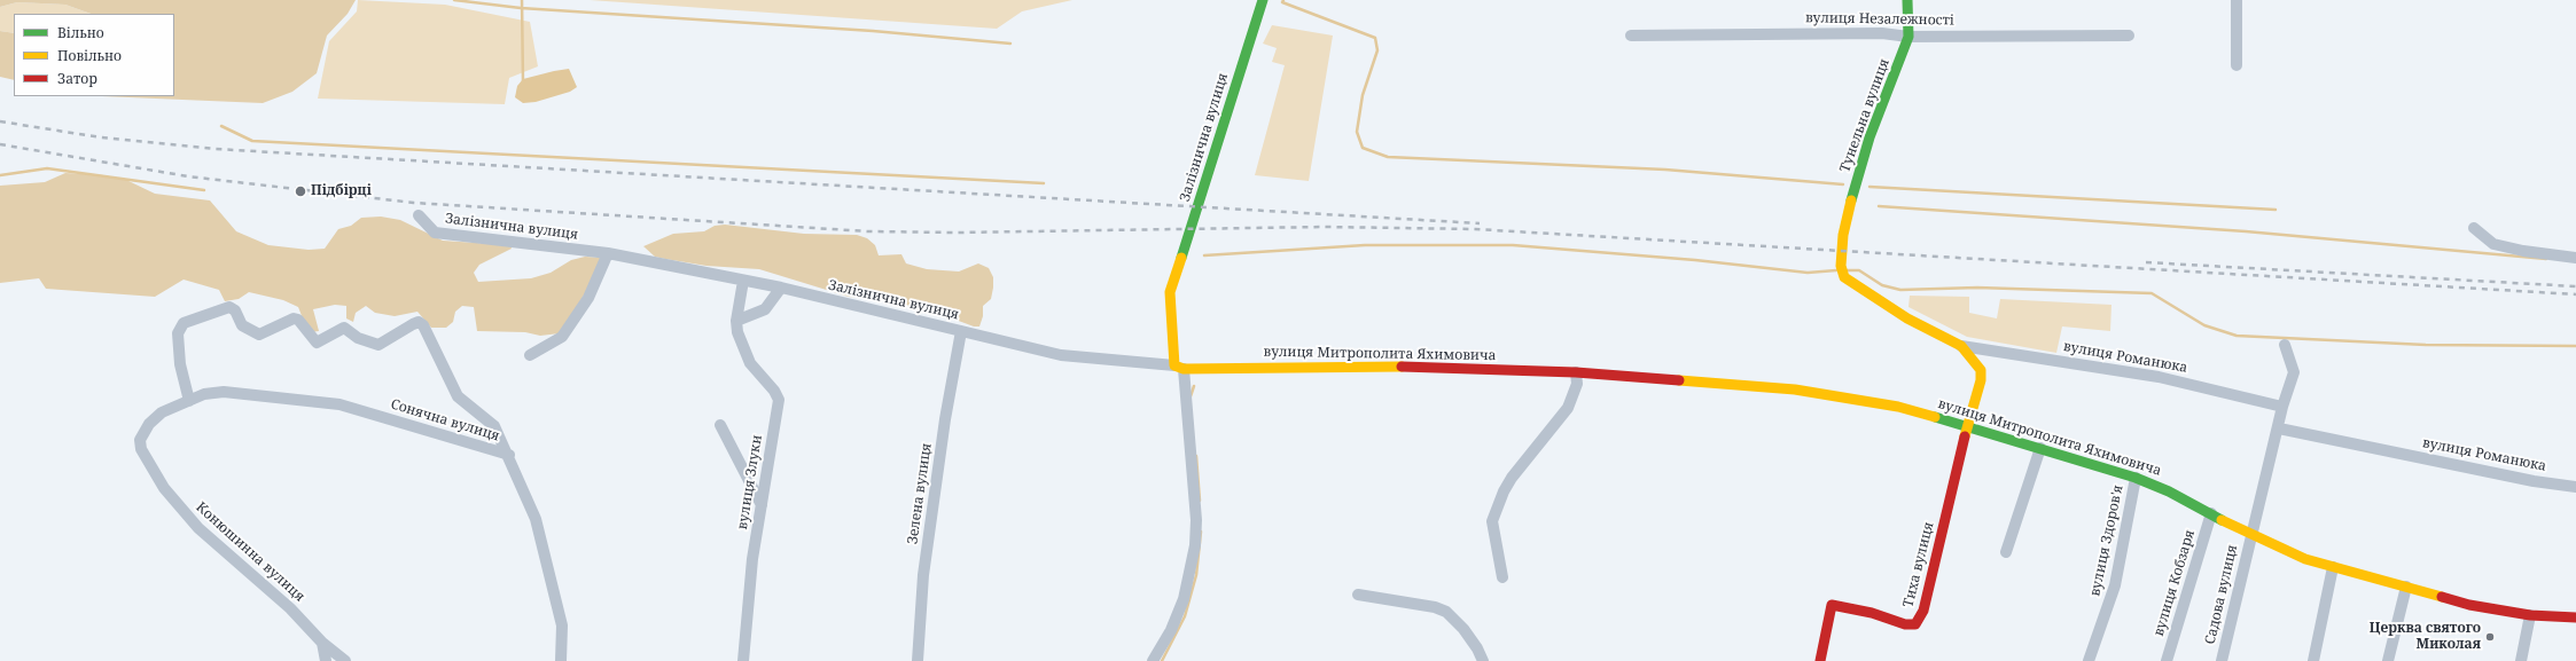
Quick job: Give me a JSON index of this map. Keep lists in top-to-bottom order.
{
  "streets": {
    "street": [
      "вулиця Незалежності",
      "Тунельна вулиця",
      "Залізнична вулиця",
      "вулиця Митрополита Яхимовича",
      "вулиця Романюка",
      "Сонячна вулиця",
      "вулиця Злуки",
      "Зелена вулиця",
      "вулиця Здоров'я",
      "Конюшинна вулиця",
      "Тиха вулиця",
      "вулиця Кобзаря",
      "Садова вулиця"
    ]
  },
  "crossings": [
    ["вулиця Незалежності", "Тунельна вулиця"],
    ["Тунельна вулиця", "вулиця Романюка"],
    ["Залізнична вулиця", "вулиця Митрополита Яхимовича"],
    ["Залізнична вулиця", "вулиця Злуки"],
    ["Залізнична вулиця", "Зелена вулиця"],
    ["вулиця Митрополита Яхимовича", "вулиця Романюка"],
    ["вулиця Митрополита Яхимовича", "вулиця Здоров'я"],
    ["вулиця Митрополита Яхимовича", "Тиха вулиця"],
    ["вулиця Митрополита Яхимовича", "вулиця Кобзаря"],
    ["вулиця Митрополита Яхимовича", "Садова вулиця"],
    ["вулиця Романюка", "Тиха вулиця"],
    ["Сонячна вулиця", "Конюшинна вулиця"]
  ],
  "places": ["Підбірці", "Церква святого Миколая"],
  "legend": ["Вільно", "Повільно", "Затор"]
}
